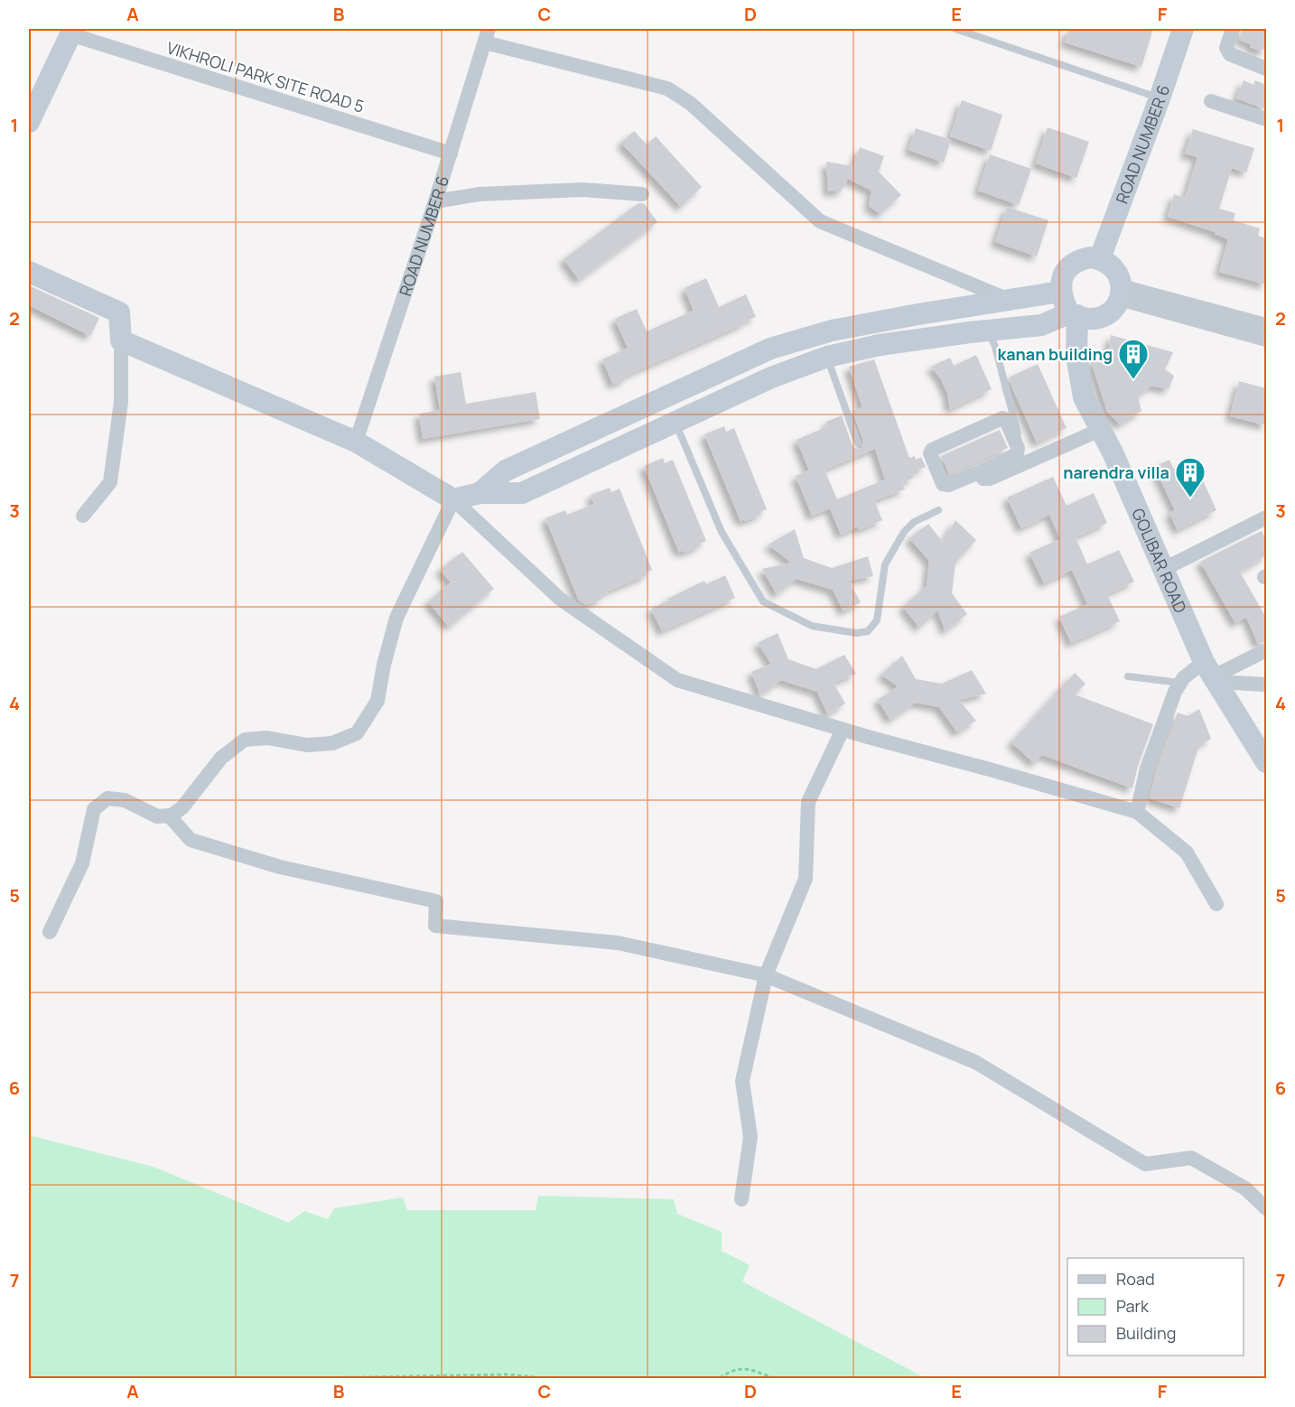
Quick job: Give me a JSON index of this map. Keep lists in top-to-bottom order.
{
  "streets": {
    "street": ["VIKHROLI PARK SITE ROAD 5", "ROAD NUMBER 6", "GOLIBAR ROAD"]
  },
  "crossings": [
    ["VIKHROLI PARK SITE ROAD 5", "ROAD NUMBER 6"],
    ["ROAD NUMBER 6", "GOLIBAR ROAD"]
  ],
  "places": {
    "building": ["kanan building", "narendra villa"]
  },
  "legend": ["Road", "Park", "Building"],
  "grid": {
    "columns": [
      "A",
      "B",
      "C",
      "D",
      "E",
      "F"
    ],
    "rows": [
      "1",
      "2",
      "3",
      "4",
      "5",
      "6",
      "7"
    ]
  }
}
